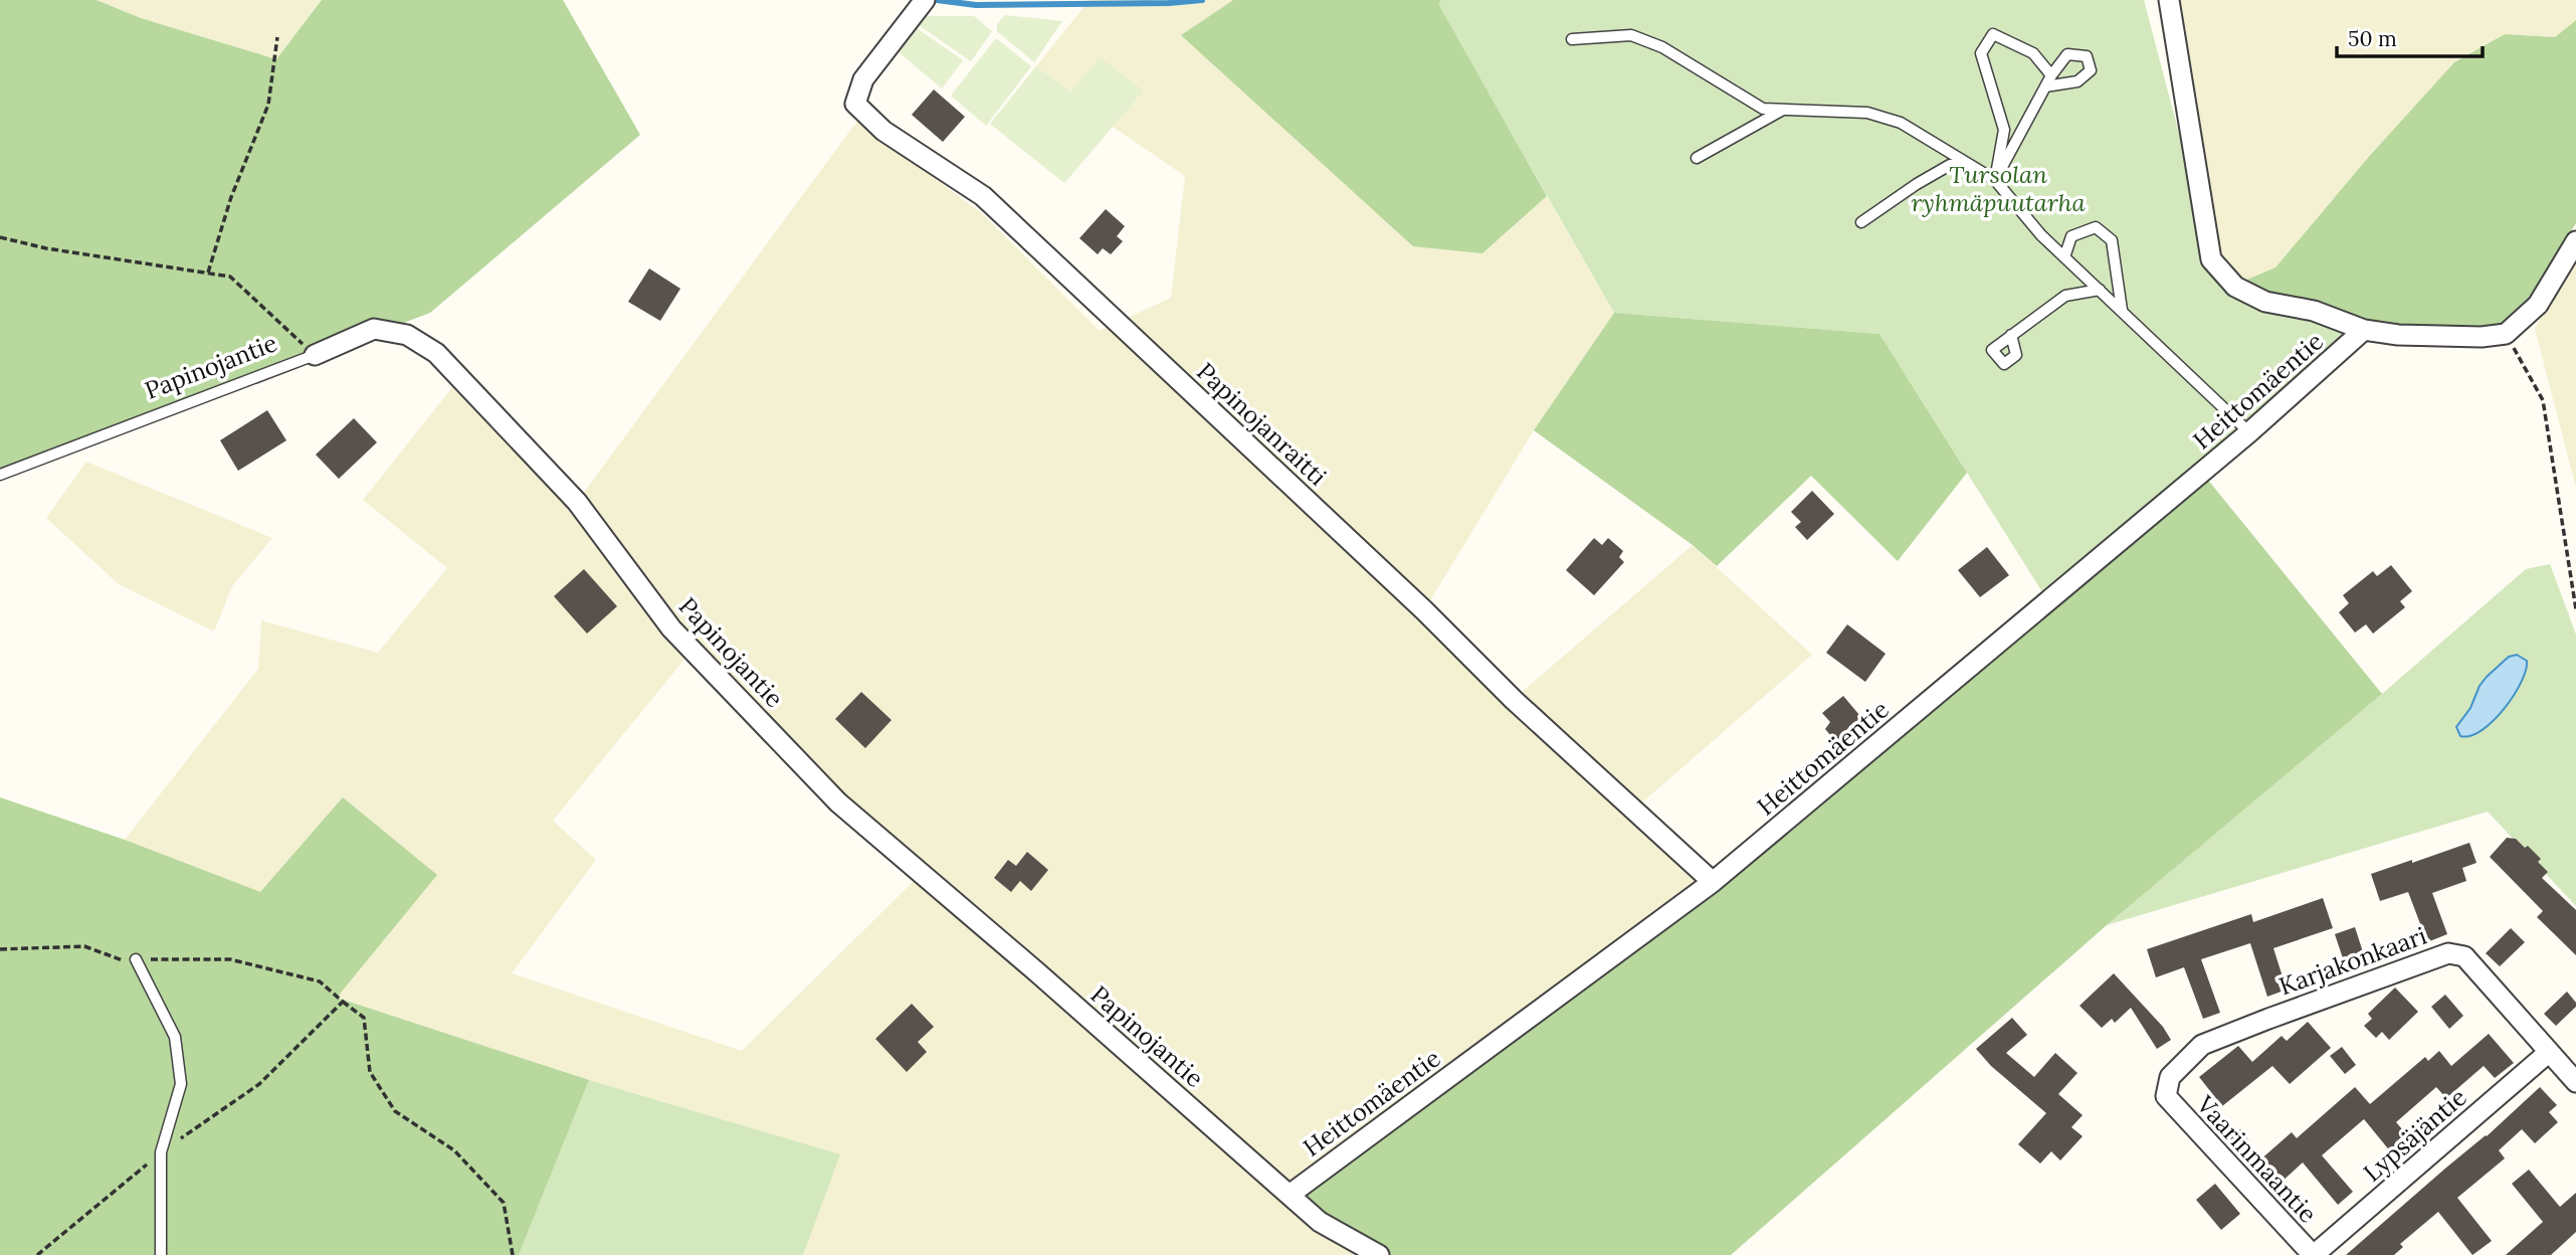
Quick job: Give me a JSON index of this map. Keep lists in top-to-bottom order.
{
  "streets": {
    "street": [
      "Papinojantie",
      "Heittomäentie",
      "Papinojanraitti",
      "Karjakonkaari",
      "Lypsäjäntie",
      "Vaarinmaantie"
    ]
  },
  "crossings": [
    ["Papinojantie", "Heittomäentie"],
    ["Heittomäentie", "Papinojanraitti"],
    ["Karjakonkaari", "Lypsäjäntie"],
    ["Karjakonkaari", "Vaarinmaantie"],
    ["Lypsäjäntie", "Vaarinmaantie"]
  ],
  "parks": ["Tursolan ryhmäpuutarha"],
  "scale_bar": "50 m"
}
